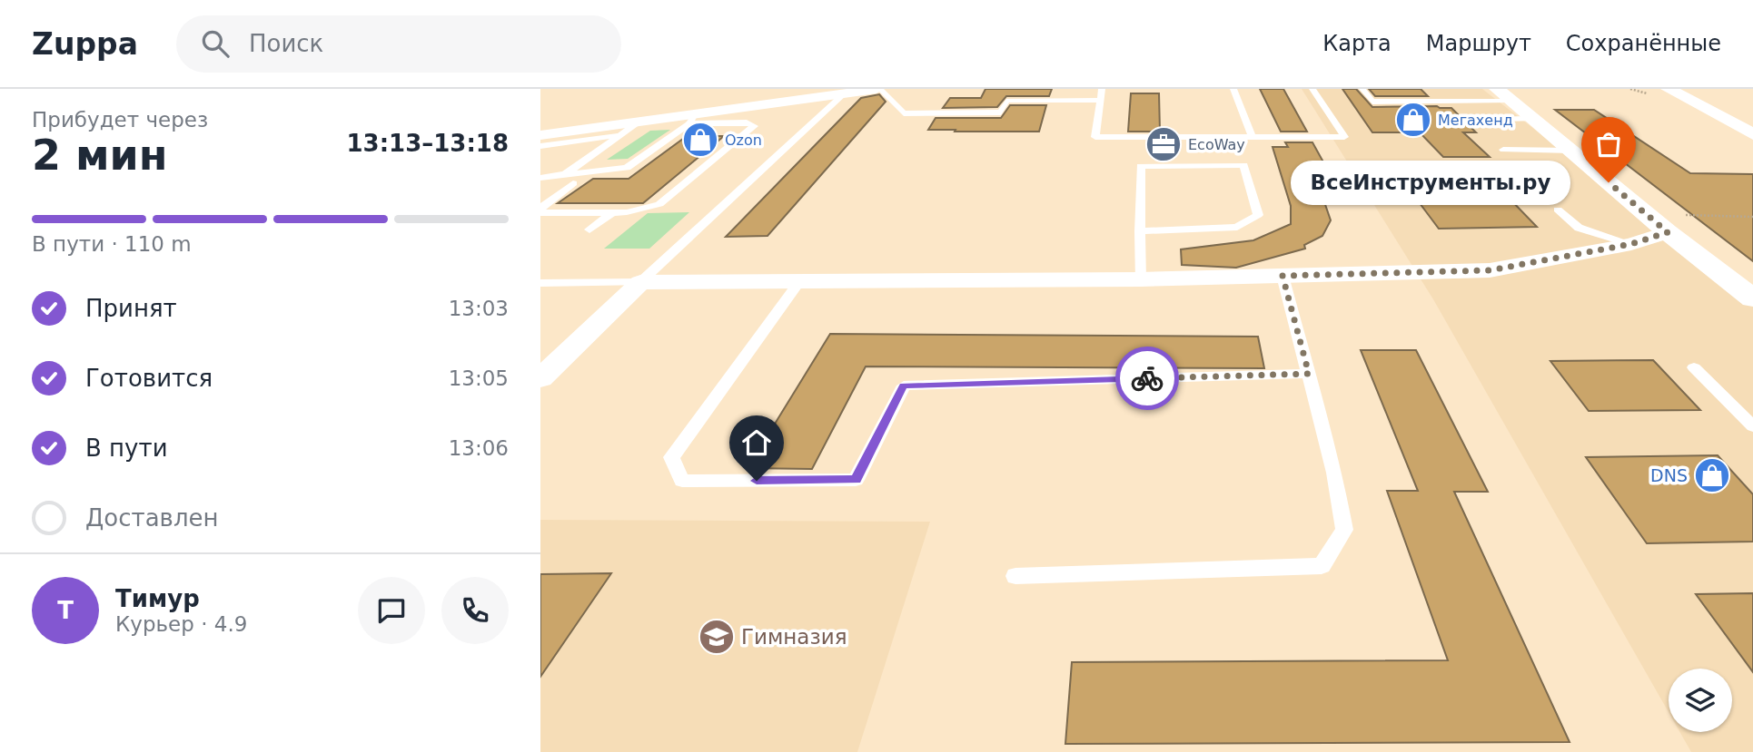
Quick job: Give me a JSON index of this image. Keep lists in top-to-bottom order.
{
  "places": {
    "shop": ["Мегахенд", "Ozon", "DNS"],
    "office": ["EcoWay"],
    "other": ["ВсеИнструменты.ру"],
    "school or university": ["Гимназия"]
  },
  "page": {
    "header": "Zuppa",
    "search": "Поиск",
    "nav": ["Карта", "Маршрут", "Сохранённые"],
    "heading": ["2 мин", "Прибудет через", "13:13–13:18"],
    "panel": ["Тимур", "Курьер · 4.9"],
    "bubble": "ВсеИнструменты.ру",
    "bar": "В пути · 110 m",
    "list": [
      ["Принят", "13:03"],
      ["Готовится", "13:05"],
      ["В пути", "13:06"],
      "Доставлен"
    ],
    "round": "Т"
  }
}
